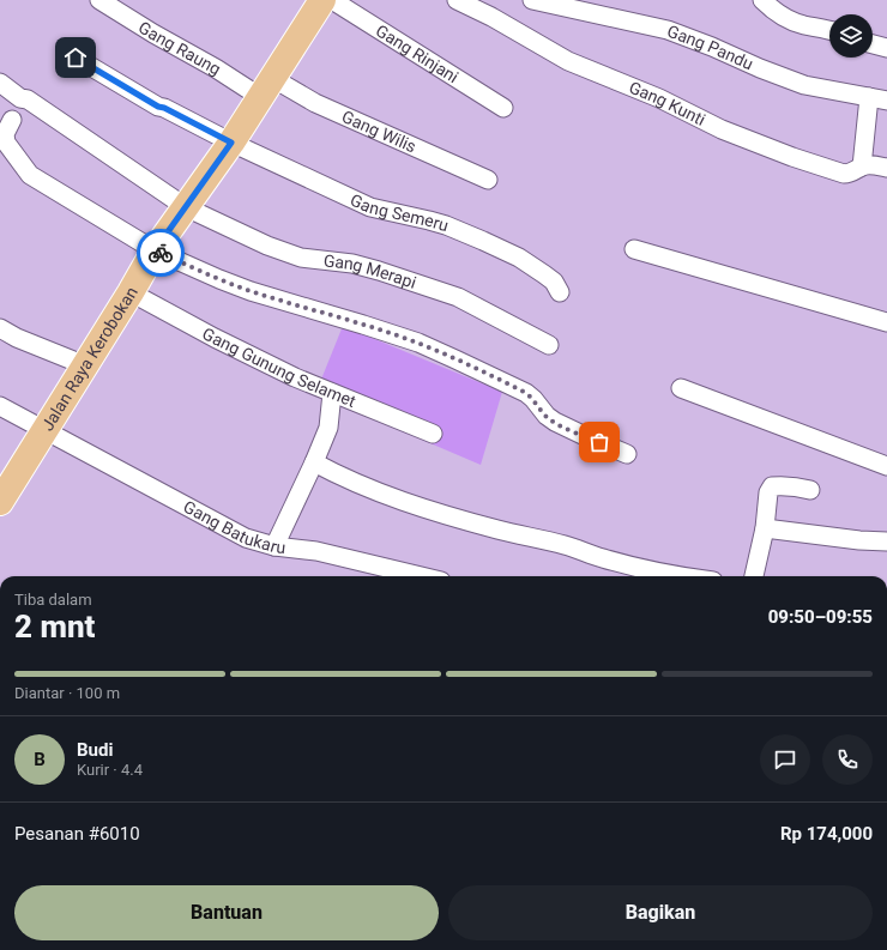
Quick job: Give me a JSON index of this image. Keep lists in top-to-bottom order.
{
  "streets": {
    "main road": ["Jalan Raya Kerobokan"],
    "street": [
      "Gang Raung",
      "Gang Pandu",
      "Gang Rinjani",
      "Gang Kunti",
      "Gang Wilis",
      "Gang Semeru",
      "Gang Merapi",
      "Gang Gunung Selamet",
      "Gang Batukaru"
    ]
  },
  "crossings": [
    ["Gang Raung", "Gang Wilis"],
    ["Gang Raung", "Jalan Raya Kerobokan"],
    ["Gang Wilis", "Jalan Raya Kerobokan"],
    ["Gang Semeru", "Jalan Raya Kerobokan"],
    ["Gang Merapi", "Jalan Raya Kerobokan"],
    ["Jalan Raya Kerobokan", "Gang Gunung Selamet"],
    ["Jalan Raya Kerobokan", "Gang Batukaru"]
  ],
  "page": {
    "heading": ["2 mnt", "Tiba dalam", "09:50–09:55"],
    "panel": [
      "Budi",
      "Kurir · 4.4",
      "Pesanan #6010",
      "Rp 174,000"
    ],
    "bar": "Diantar · 100 m",
    "round": "B",
    "buttons": ["Bantuan", "Bagikan"]
  }
}
